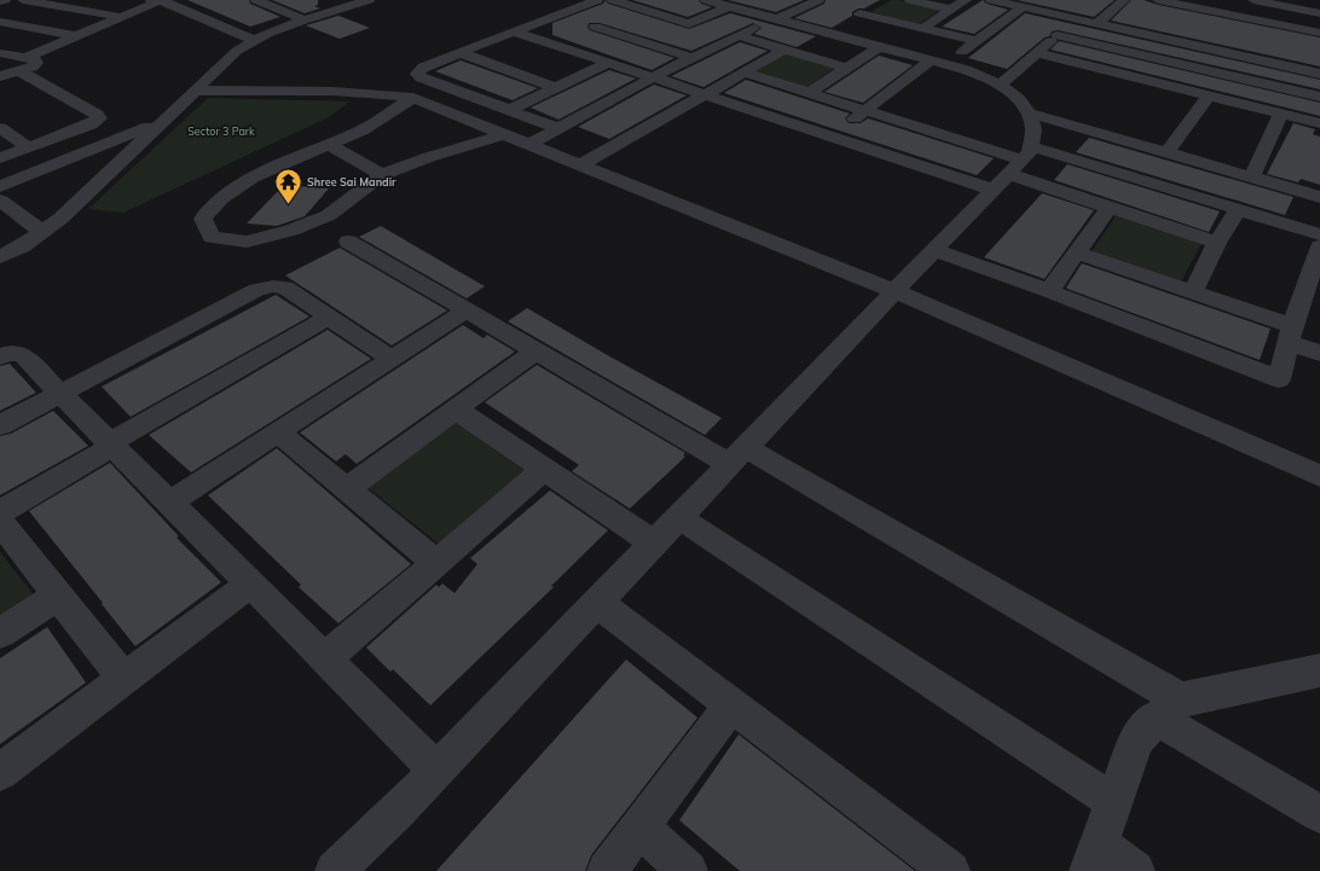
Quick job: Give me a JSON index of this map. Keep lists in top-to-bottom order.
{
  "parks": ["Sector 3 Park"],
  "places": {
    "temple": ["Shree Sai Mandir"]
  }
}
